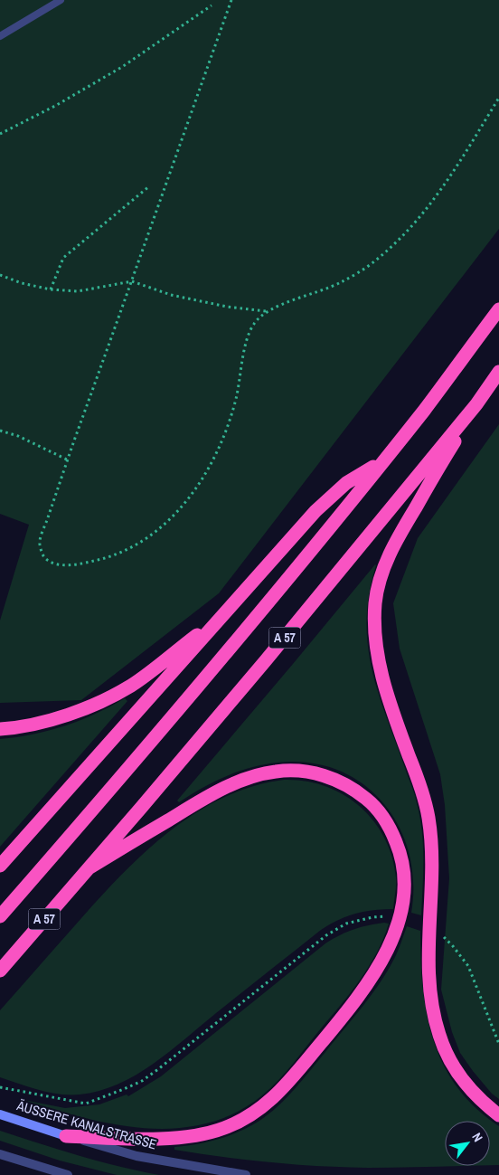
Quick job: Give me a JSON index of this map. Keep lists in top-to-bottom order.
{
  "streets": {
    "highway": ["A 57"],
    "main road": ["ÄUSSERE KANALSTRASSE"]
  },
  "north": "top right"
}
